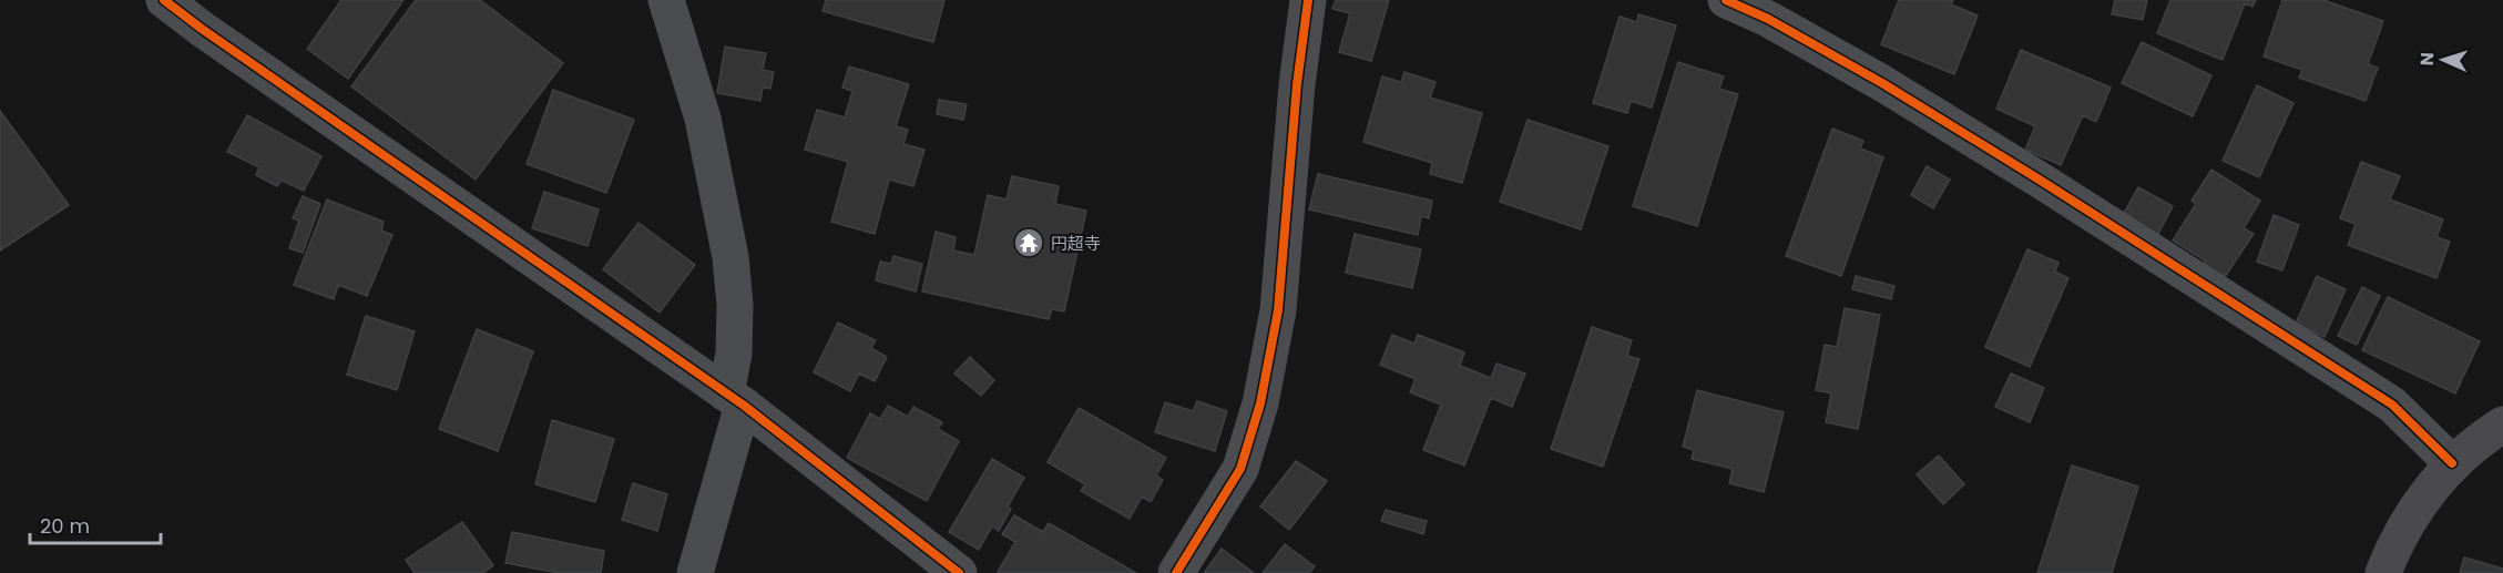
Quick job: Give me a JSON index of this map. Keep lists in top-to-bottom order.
{
  "places": {
    "temple": ["円超寺"]
  },
  "scale_bar": "20 m",
  "north": "left"
}
